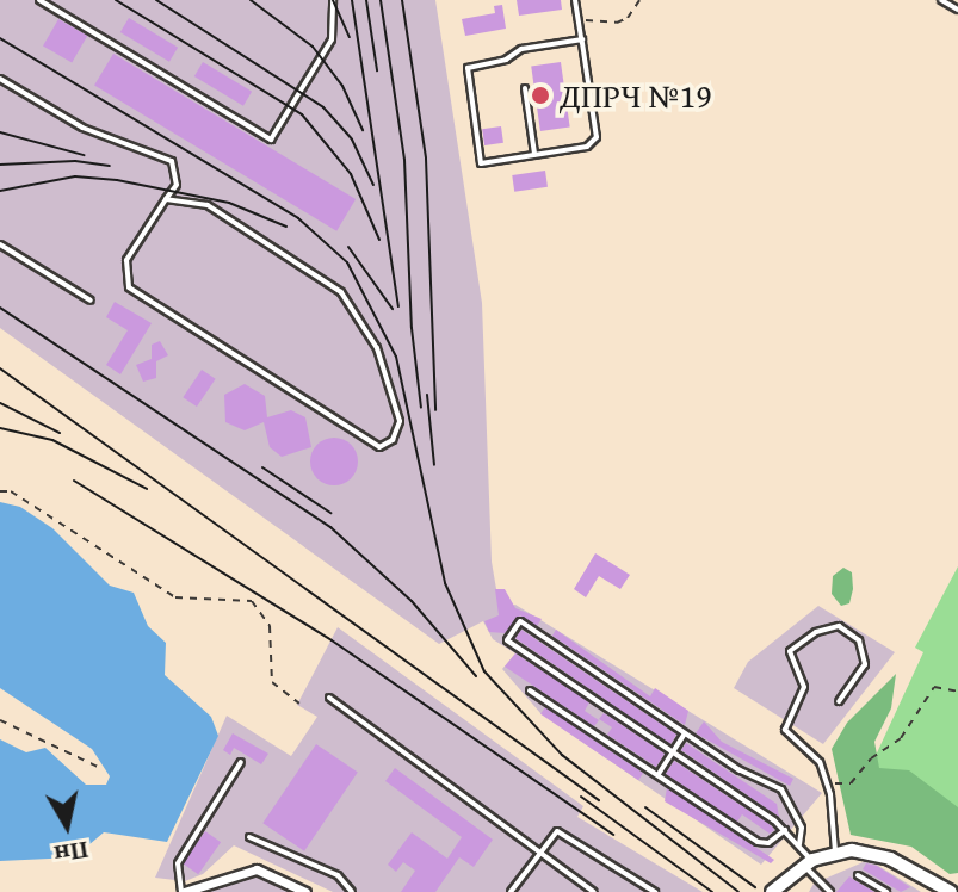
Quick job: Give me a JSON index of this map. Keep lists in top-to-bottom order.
{
  "places": ["ДПРЧ №19"],
  "north": "bottom"
}
